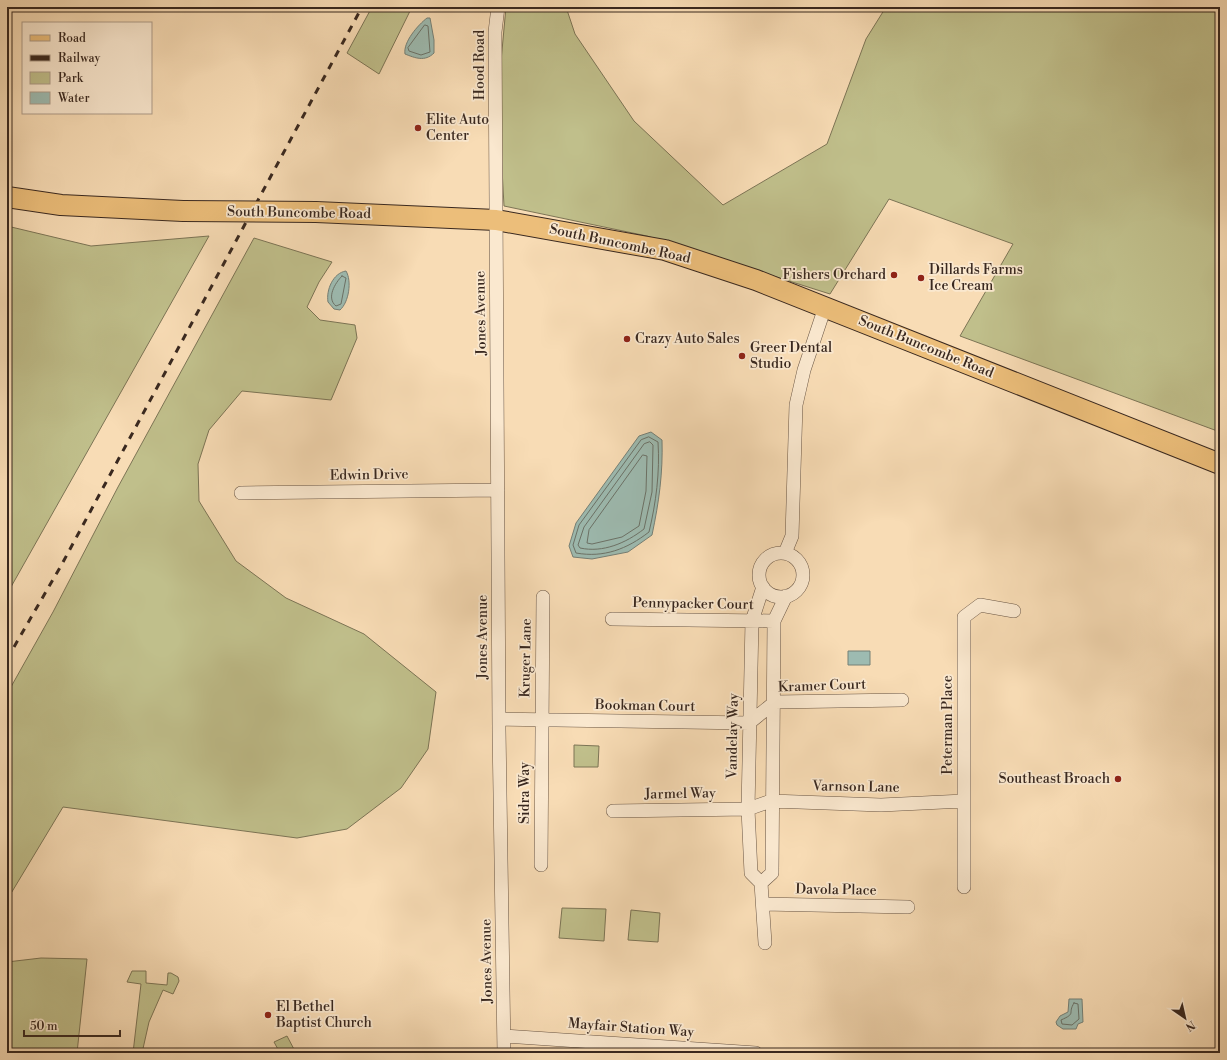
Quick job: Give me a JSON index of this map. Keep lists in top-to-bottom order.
{
  "streets": {
    "main road": ["South Buncombe Road"],
    "street": [
      "Hood Road",
      "Jones Avenue",
      "Edwin Drive",
      "Pennypacker Court",
      "Kruger Lane",
      "Kramer Court",
      "Bookman Court",
      "Peterman Place",
      "Vandelay Way",
      "Varnson Lane",
      "Sidra Way",
      "Jarmel Way",
      "Davola Place",
      "Mayfair Station Way"
    ]
  },
  "crossings": [
    ["Hood Road", "South Buncombe Road"],
    ["Hood Road", "Jones Avenue"],
    ["South Buncombe Road", "Jones Avenue"],
    ["Jones Avenue", "Edwin Drive"],
    ["Jones Avenue", "Bookman Court"],
    ["Jones Avenue", "Mayfair Station Way"],
    ["Pennypacker Court", "Vandelay Way"],
    ["Kruger Lane", "Bookman Court"],
    ["Kruger Lane", "Sidra Way"],
    ["Kramer Court", "Bookman Court"],
    ["Kramer Court", "Vandelay Way"],
    ["Bookman Court", "Vandelay Way"],
    ["Bookman Court", "Sidra Way"],
    ["Peterman Place", "Varnson Lane"],
    ["Vandelay Way", "Varnson Lane"],
    ["Vandelay Way", "Jarmel Way"],
    ["Varnson Lane", "Jarmel Way"]
  ],
  "places": [
    "Elite Auto Center",
    "Fishers Orchard",
    "Dillards Farms Ice Cream",
    "Crazy Auto Sales",
    "Greer Dental Studio",
    "Southeast Broach",
    "El Bethel Baptist Church"
  ],
  "legend": [
    "Road",
    "Railway",
    "Park",
    "Water"
  ],
  "scale_bar": "50 m",
  "north": "bottom right"
}
